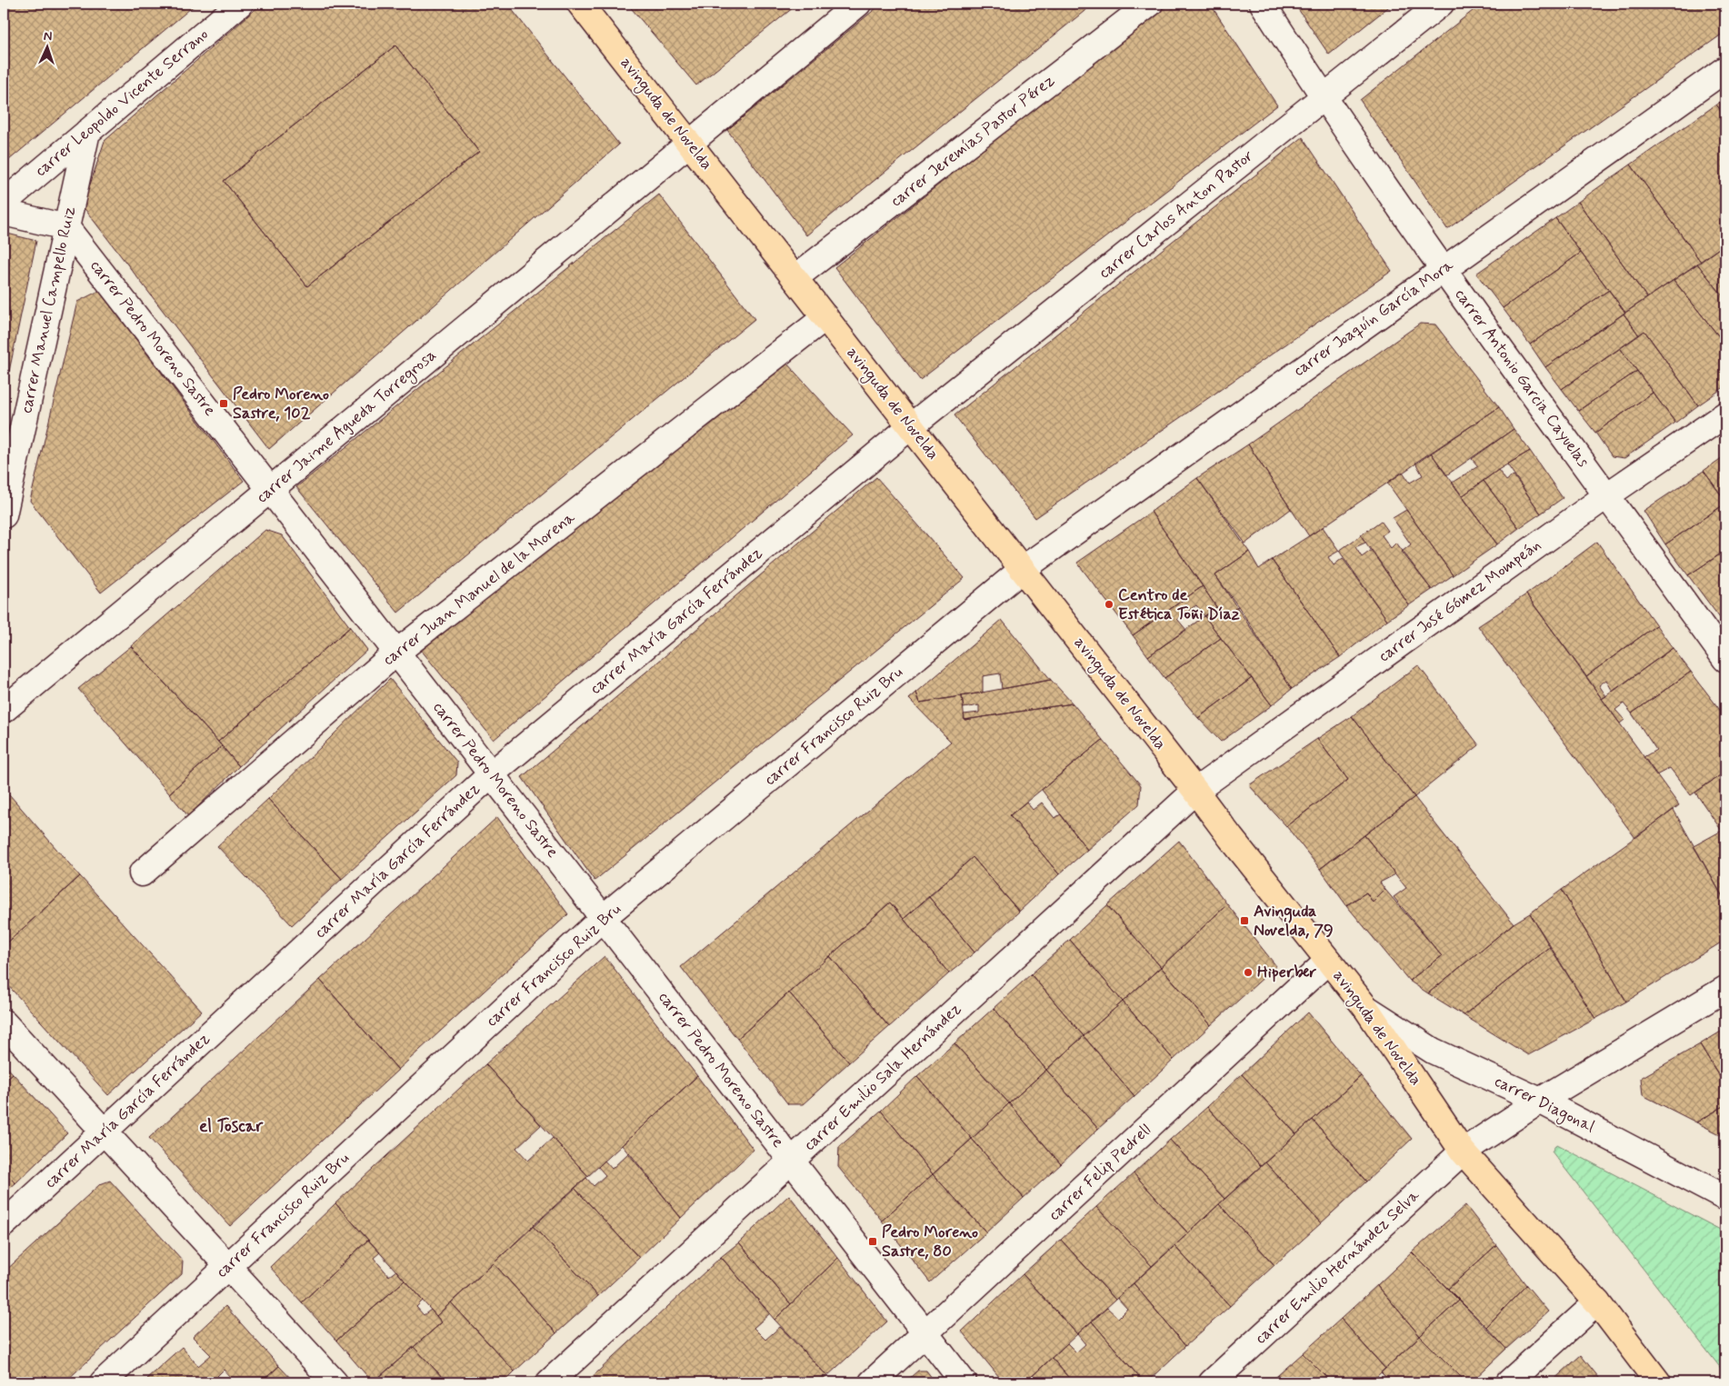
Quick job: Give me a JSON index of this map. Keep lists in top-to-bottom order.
{
  "streets": {
    "main road": ["avinguda de Novelda"],
    "street": [
      "carrer Leopoldo Vicente Serrano",
      "carrer Jeremías Pastor Pérez",
      "carrer Carlos Anton Pastor",
      "carrer Manuel Campello Ruiz",
      "carrer Joaquín García Mora",
      "carrer Pedro Moreno Sastre",
      "carrer Antonio Garcia Cayuelas",
      "carrer Jaime Agueda Torregrosa",
      "carrer Juan Manuel de la Morena",
      "carrer José Gómez Mompeán",
      "carrer María García Ferrández",
      "carrer Francisco Ruiz Bru",
      "carrer Emilio Sala Hernández",
      "carrer Diagonal",
      "carrer Felip Pedrell",
      "carrer Emilio Hernández Selva"
    ]
  },
  "crossings": [
    ["carrer Leopoldo Vicente Serrano", "carrer Manuel Campello Ruiz"],
    ["avinguda de Novelda", "carrer Jeremías Pastor Pérez"],
    ["avinguda de Novelda", "carrer Carlos Anton Pastor"],
    ["avinguda de Novelda", "carrer Joaquín García Mora"],
    ["avinguda de Novelda", "carrer Jaime Agueda Torregrosa"],
    ["avinguda de Novelda", "carrer Juan Manuel de la Morena"],
    ["avinguda de Novelda", "carrer José Gómez Mompeán"],
    ["avinguda de Novelda", "carrer María García Ferrández"],
    ["avinguda de Novelda", "carrer Francisco Ruiz Bru"],
    ["avinguda de Novelda", "carrer Emilio Sala Hernández"],
    ["avinguda de Novelda", "carrer Diagonal"],
    ["avinguda de Novelda", "carrer Felip Pedrell"],
    ["avinguda de Novelda", "carrer Emilio Hernández Selva"],
    ["carrer Carlos Anton Pastor", "carrer Antonio Garcia Cayuelas"],
    ["carrer Carlos Anton Pastor", "carrer María García Ferrández"],
    ["carrer Manuel Campello Ruiz", "carrer Pedro Moreno Sastre"],
    ["carrer Joaquín García Mora", "carrer Antonio Garcia Cayuelas"],
    ["carrer Joaquín García Mora", "carrer Francisco Ruiz Bru"],
    ["carrer Pedro Moreno Sastre", "carrer Jaime Agueda Torregrosa"],
    ["carrer Pedro Moreno Sastre", "carrer Juan Manuel de la Morena"],
    ["carrer Pedro Moreno Sastre", "carrer María García Ferrández"],
    ["carrer Pedro Moreno Sastre", "carrer Francisco Ruiz Bru"],
    ["carrer Pedro Moreno Sastre", "carrer Emilio Sala Hernández"],
    ["carrer Pedro Moreno Sastre", "carrer Felip Pedrell"],
    ["carrer Antonio Garcia Cayuelas", "carrer José Gómez Mompeán"],
    ["carrer José Gómez Mompeán", "carrer Emilio Sala Hernández"],
    ["carrer Diagonal", "carrer Emilio Hernández Selva"]
  ],
  "districts": ["el Toscar"],
  "places": {
    "transit": ["Pedro Moreno Sastre, 102", "Avinguda Novelda, 79", "Pedro Moreno Sastre, 80"],
    "other": ["Centro de Estética Toñi Díaz", "Hiperber"]
  },
  "north": "top"
}
